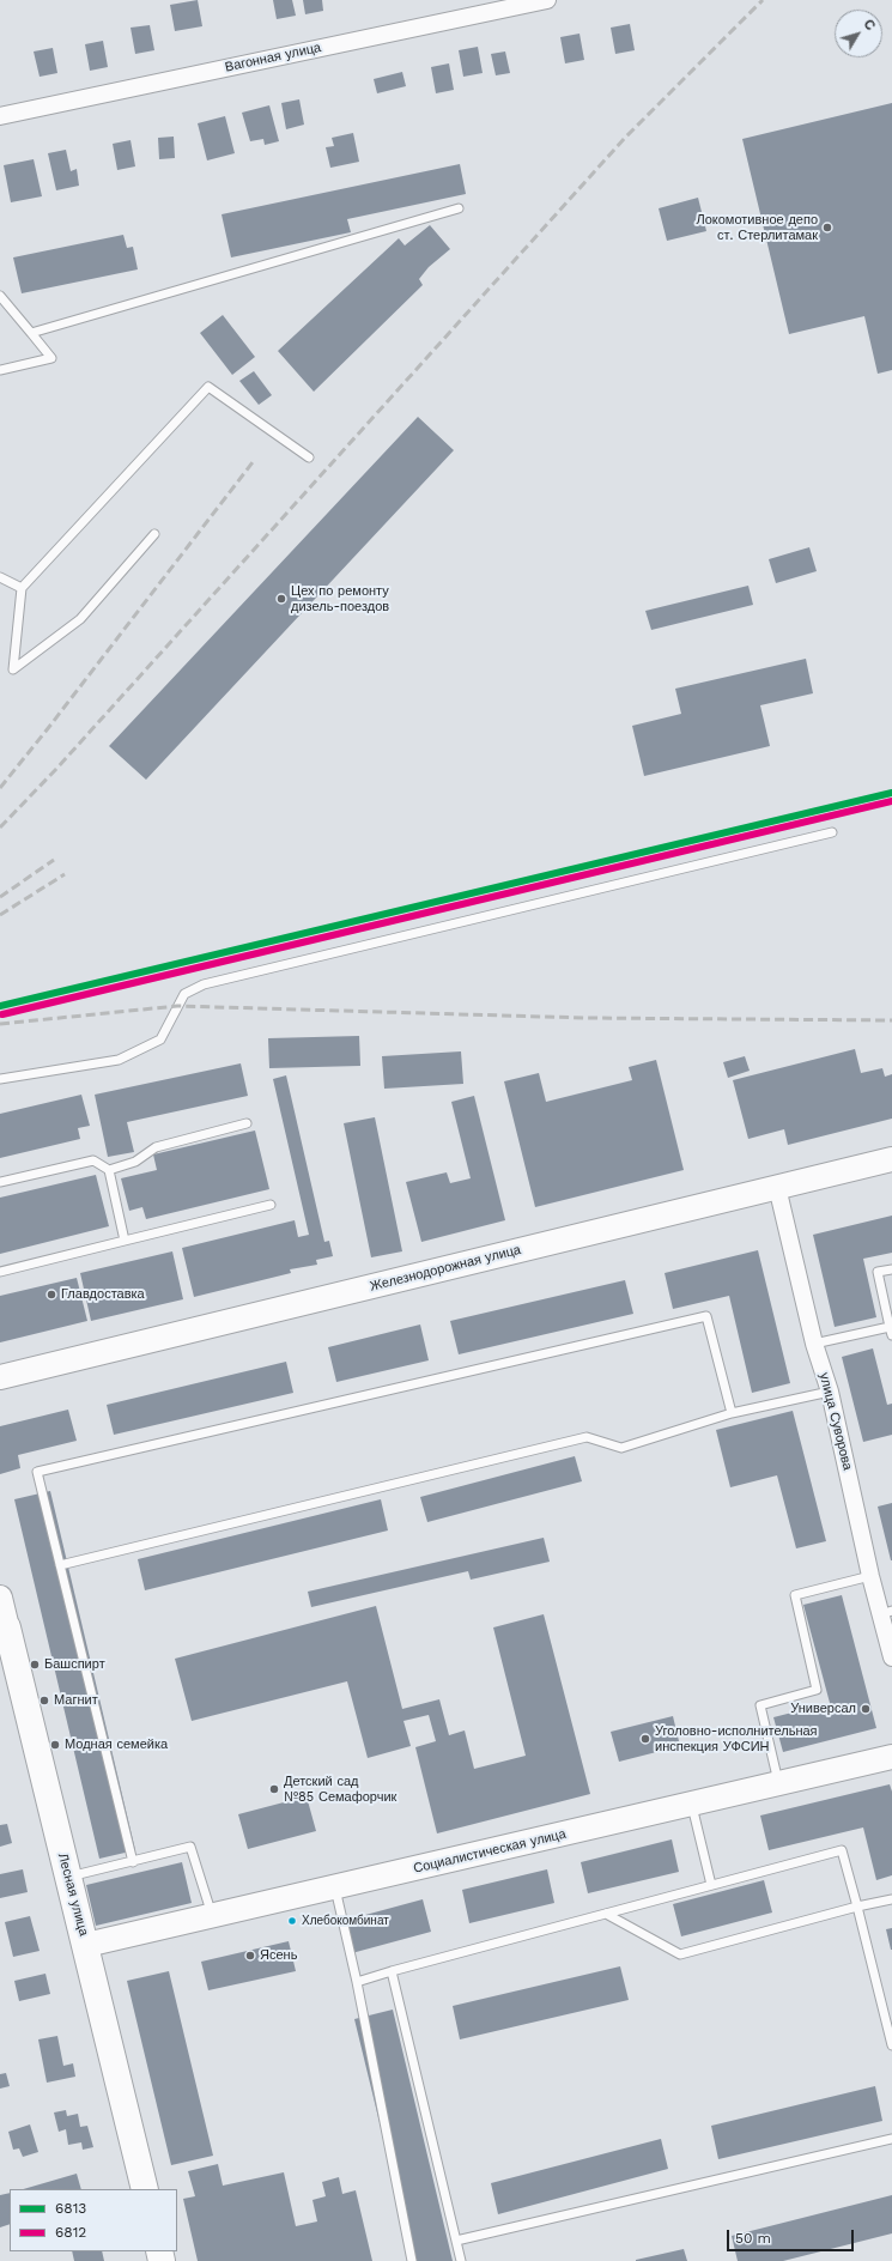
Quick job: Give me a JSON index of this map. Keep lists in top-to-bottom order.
{
  "streets": {
    "main road": ["Железнодорожная улица", "Социалистическая улица", "Лесная улица"],
    "street": ["Вагонная улица", "улица Суворова"]
  },
  "crossings": [
    ["Железнодорожная улица", "улица Суворова"],
    ["Социалистическая улица", "Лесная улица"]
  ],
  "places": [
    "Локомотивное депо ст. Стерлитамак",
    "Цех по ремонту дизель-поездов",
    "Главдоставка",
    "Башспирт",
    "Магнит",
    "Универсал",
    "Уголовно-исполнительная инспекция УФСИН",
    "Модная семейка",
    "Детский сад №85 Семафорчик",
    "Хлебокомбинат",
    "Ясень"
  ],
  "lines": ["transit line 6813", "transit line 6812"],
  "legend": ["6813", "6812"],
  "scale_bar": "50 m",
  "north": "top right"
}
